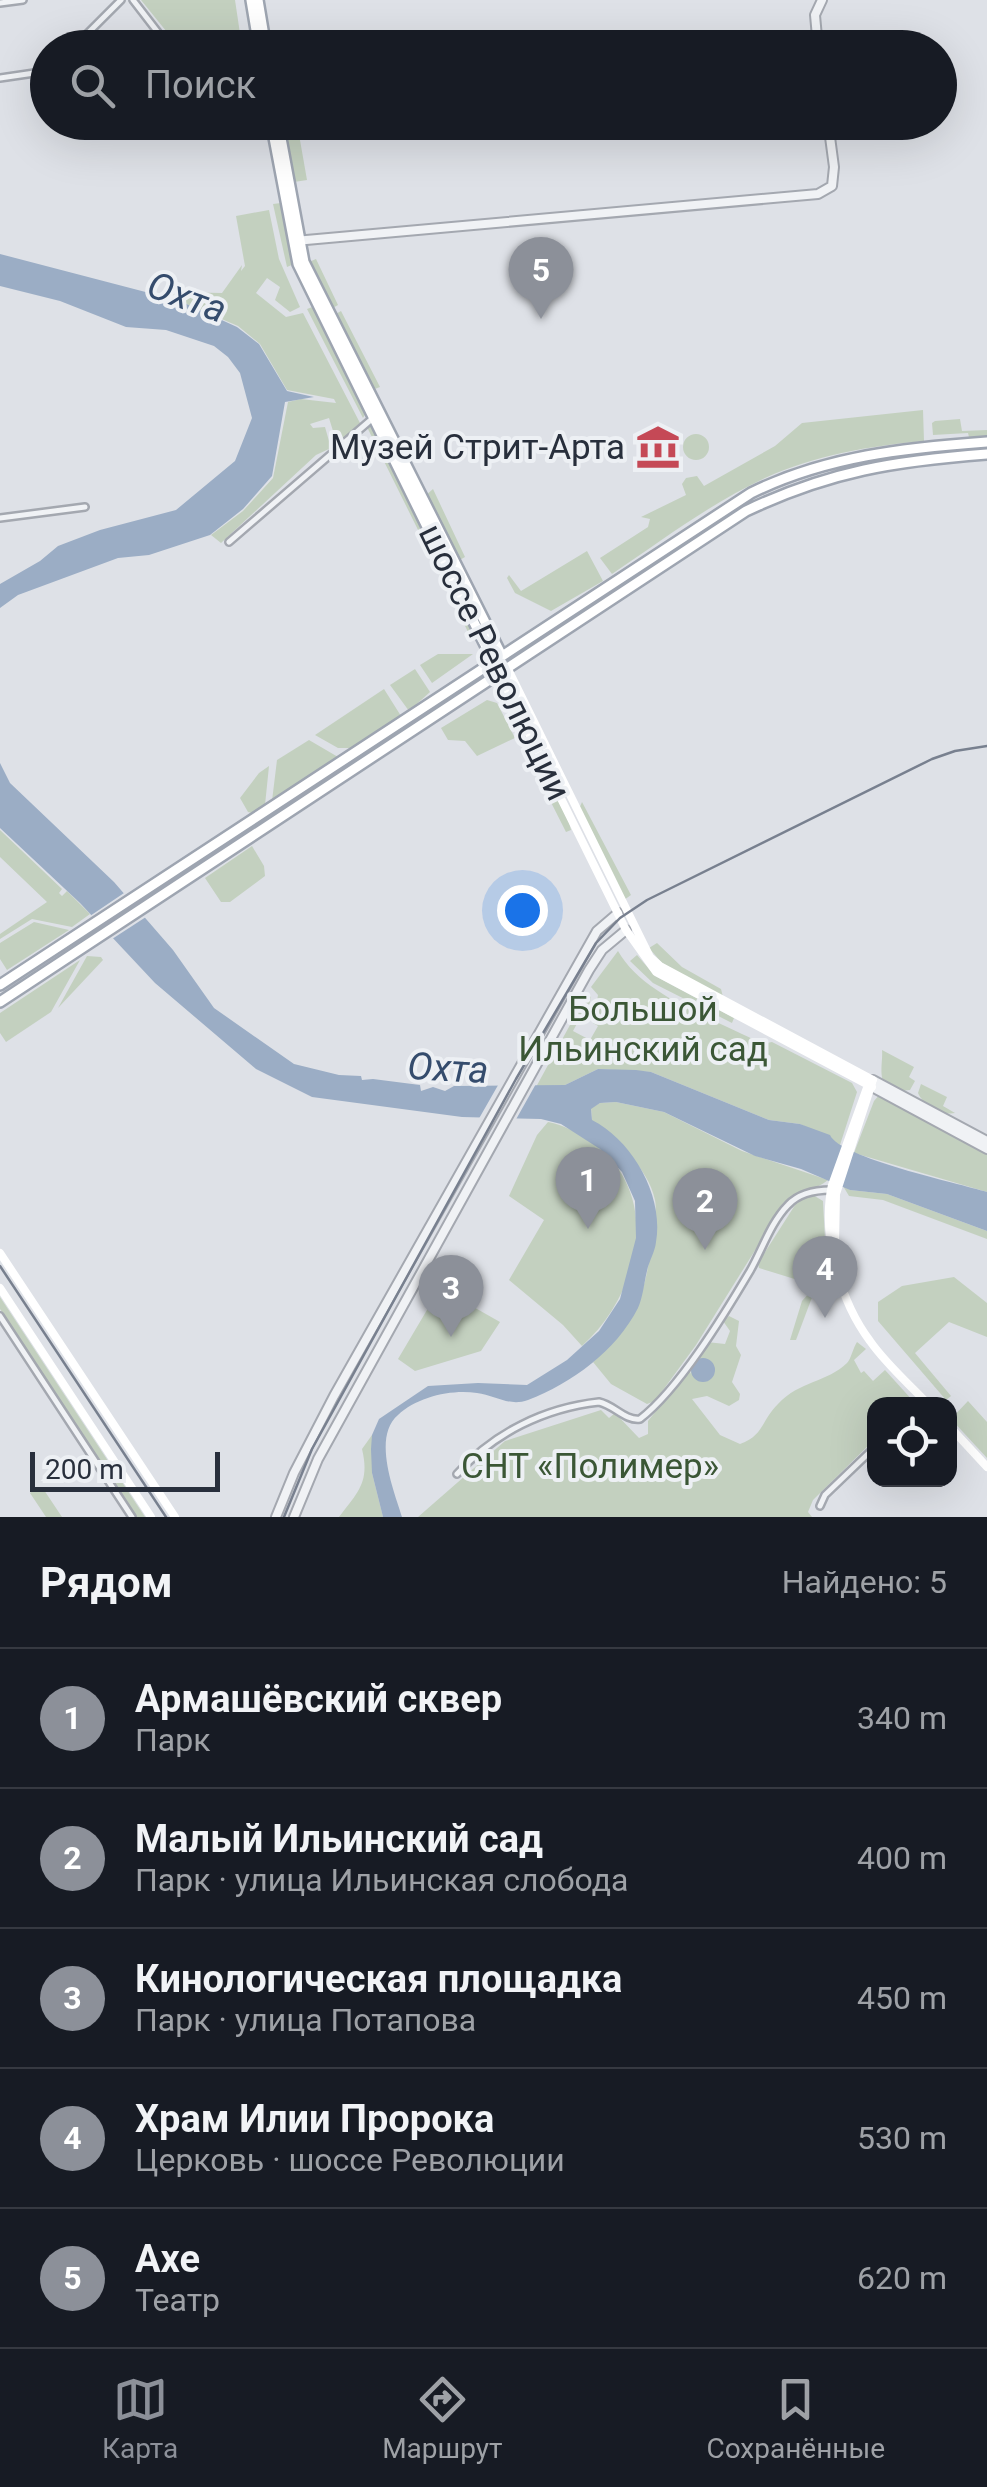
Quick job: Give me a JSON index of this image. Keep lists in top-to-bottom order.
{
  "streets": {
    "main road": ["шоссе Революции"]
  },
  "water": ["Охта"],
  "parks": ["Большой Ильинский сад", "СНТ «Полимер»"],
  "places": {
    "museum": ["Музей Стрит-Арта"]
  },
  "scale_bar": "200 m",
  "page": {
    "search": "Поиск",
    "pins": [
      "5",
      "1",
      "2",
      "4",
      "3"
    ],
    "scale": "200 m",
    "heading": ["Рядом", "Найдено: 5"],
    "list": [
      {
        "mark": "1",
        "name": "Армашёвский сквер",
        "note": "Парк",
        "value": "340 m"
      },
      {
        "mark": "2",
        "name": "Малый Ильинский сад",
        "note": "Парк · улица Ильинская слобода",
        "value": "400 m"
      },
      {
        "mark": "3",
        "name": "Кинологическая площадка",
        "note": "Парк · улица Потапова",
        "value": "450 m"
      },
      {
        "mark": "4",
        "name": "Храм Илии Пророка",
        "note": "Церковь · шоссе Революции",
        "value": "530 m"
      },
      {
        "mark": "5",
        "name": "Ахе",
        "note": "Театр",
        "value": "620 m"
      }
    ],
    "nav": ["Карта", "Маршрут", "Сохранённые"]
  }
}
